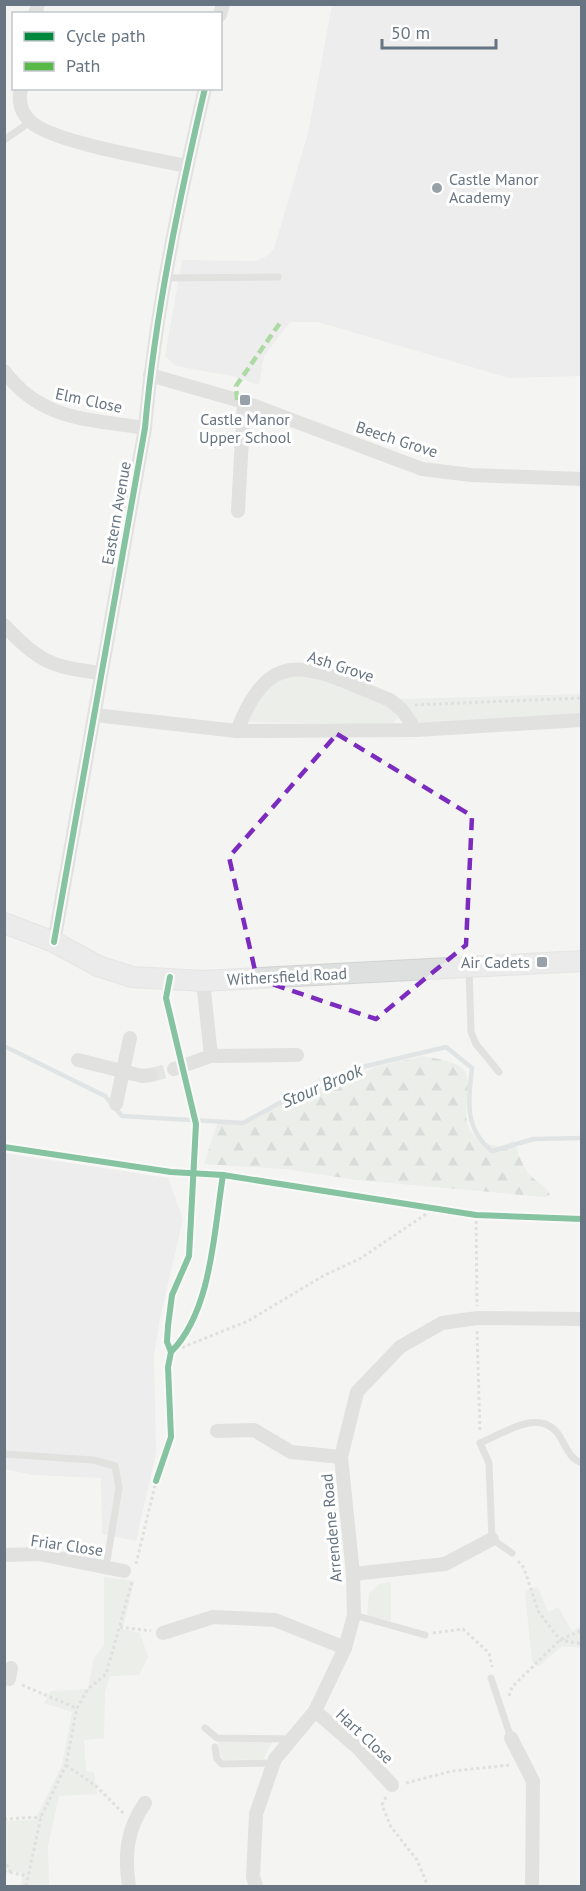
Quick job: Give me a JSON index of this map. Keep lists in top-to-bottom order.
{
  "streets": {
    "street": [
      "Elm Close",
      "Beech Grove",
      "Eastern Avenue",
      "Ash Grove",
      "Withersfield Road",
      "Arrendene Road",
      "Friar Close",
      "Hart Close"
    ]
  },
  "crossings": [
    ["Elm Close", "Eastern Avenue"],
    ["Beech Grove", "Eastern Avenue"],
    ["Eastern Avenue", "Withersfield Road"],
    ["Arrendene Road", "Hart Close"]
  ],
  "water": ["Stour Brook"],
  "places": {
    "other": ["Castle Manor Academy"],
    "transit": ["Castle Manor Upper School", "Air Cadets"]
  },
  "legend": ["Cycle path", "Path"],
  "scale_bar": "50 m"
}
